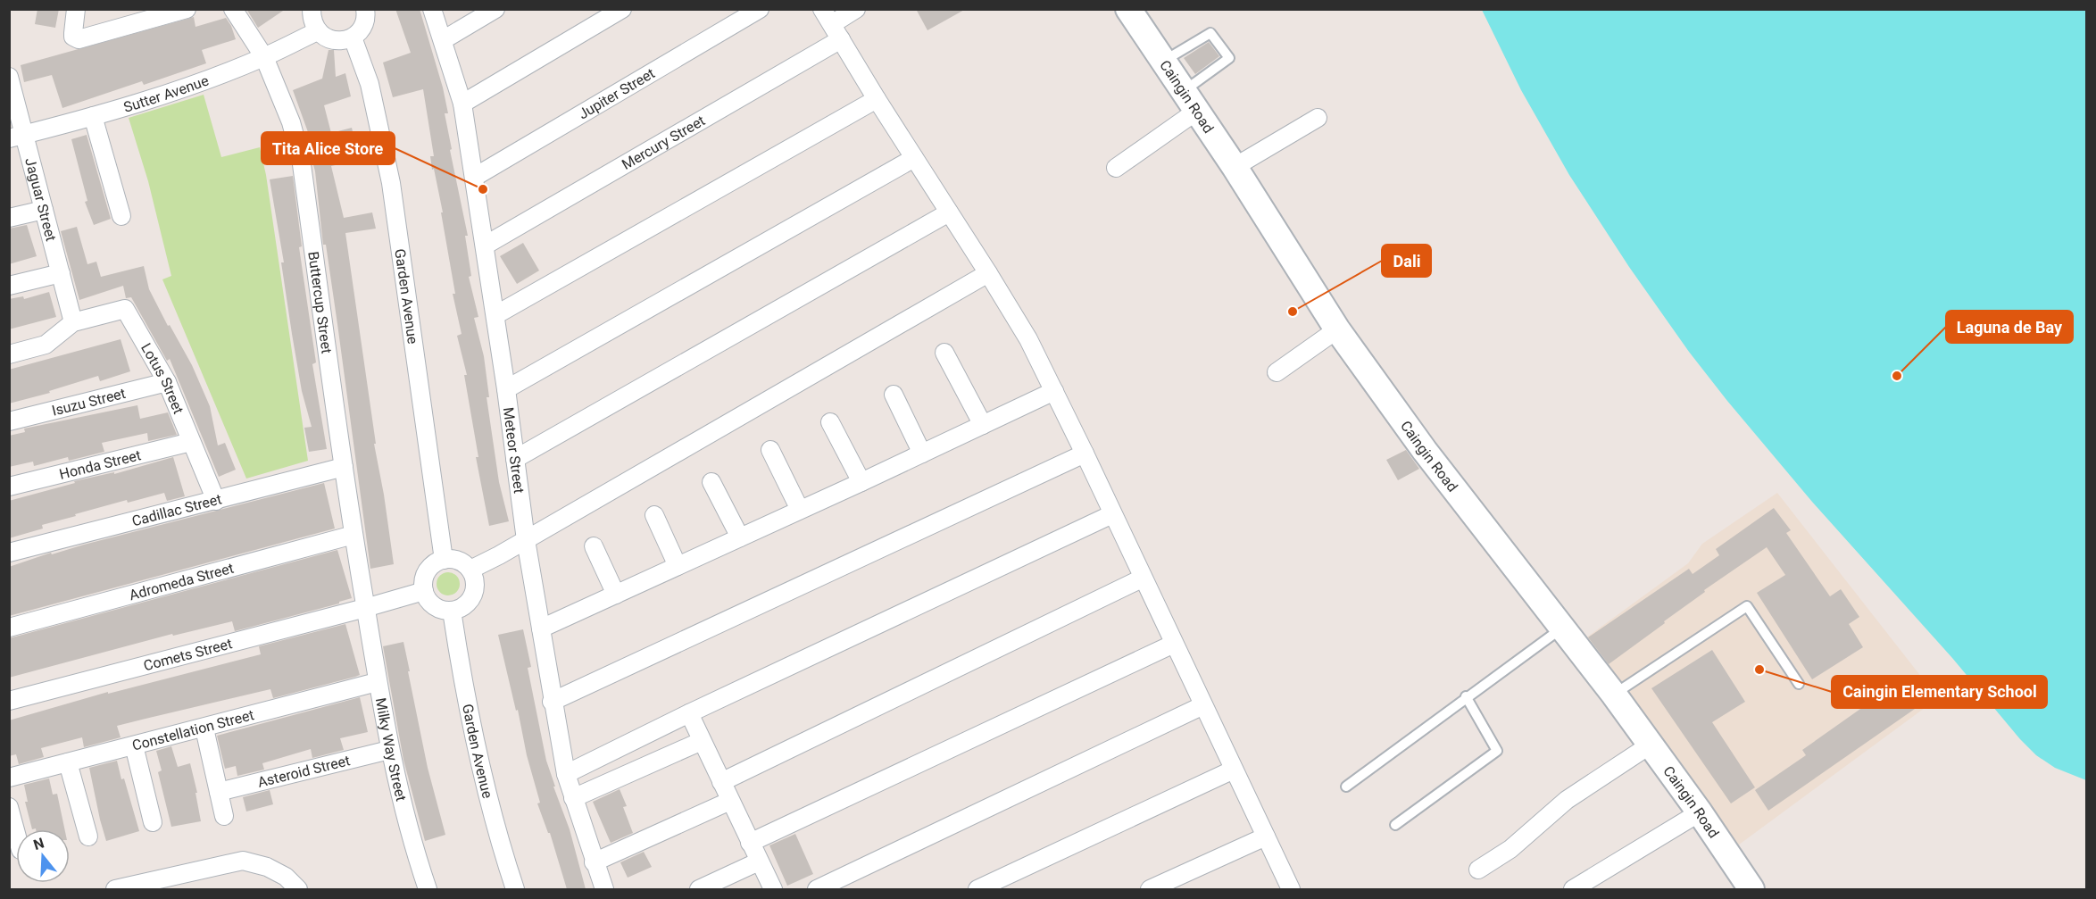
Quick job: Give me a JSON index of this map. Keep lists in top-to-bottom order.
{
  "streets": {
    "street": [
      "Sutter Avenue",
      "Jupiter Street",
      "Caingin Road",
      "Mercury Street",
      "Jaguar Street",
      "Garden Avenue",
      "Buttercup Street",
      "Lotus Street",
      "Isuzu Street",
      "Meteor Street",
      "Honda Street",
      "Cadillac Street",
      "Adromeda Street",
      "Comets Street",
      "Constellation Street",
      "Milky Way Street",
      "Asteroid Street"
    ]
  },
  "crossings": [
    ["Sutter Avenue", "Jaguar Street"],
    ["Sutter Avenue", "Buttercup Street"],
    ["Jupiter Street", "Meteor Street"],
    ["Mercury Street", "Meteor Street"],
    ["Jaguar Street", "Lotus Street"],
    ["Garden Avenue", "Comets Street"],
    ["Buttercup Street", "Cadillac Street"],
    ["Buttercup Street", "Adromeda Street"],
    ["Buttercup Street", "Comets Street"],
    ["Buttercup Street", "Milky Way Street"],
    ["Lotus Street", "Isuzu Street"],
    ["Lotus Street", "Honda Street"],
    ["Lotus Street", "Cadillac Street"],
    ["Comets Street", "Milky Way Street"],
    ["Constellation Street", "Milky Way Street"],
    ["Milky Way Street", "Asteroid Street"]
  ],
  "places": [
    "Tita Alice Store",
    "Dali",
    "Laguna de Bay",
    "Caingin Elementary School"
  ],
  "north": "top"
}
